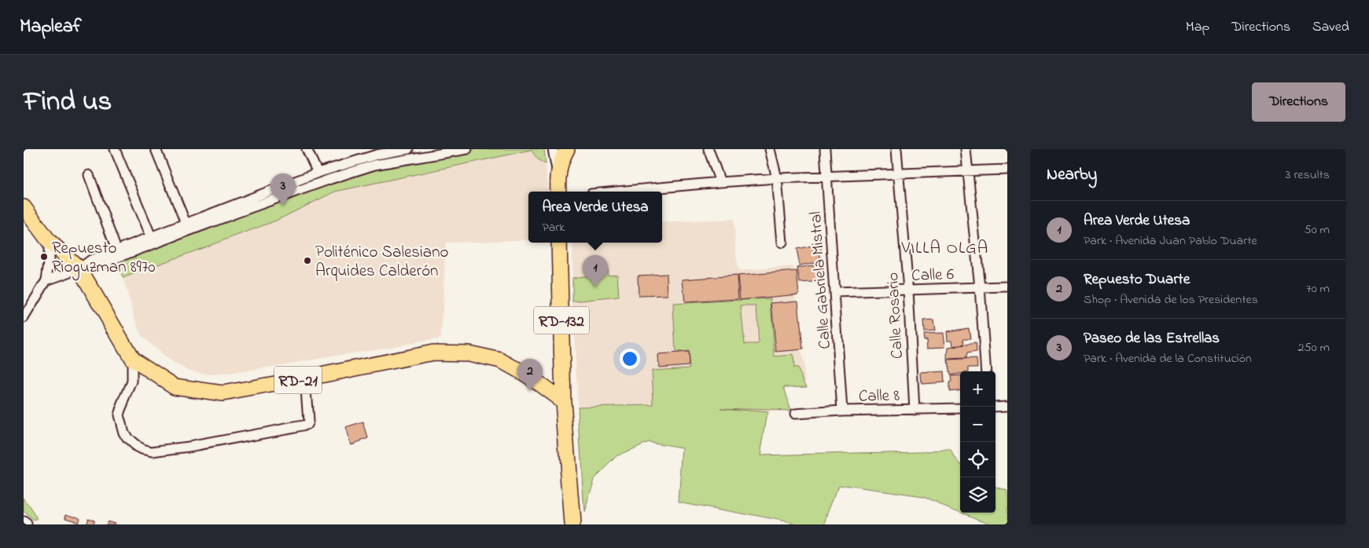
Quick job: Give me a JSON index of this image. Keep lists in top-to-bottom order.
{
  "streets": {
    "main road": ["RD-132", "RD-21"],
    "street": [
      "Calle 6",
      "Calle Gabriela Mistral",
      "Calle Rosario",
      "Calle 8"
    ]
  },
  "crossings": [
    ["Calle 6", "Calle Gabriela Mistral"],
    ["Calle 6", "Calle Rosario"],
    ["Calle Gabriela Mistral", "Calle 8"],
    ["Calle Rosario", "Calle 8"],
    ["RD-132", "RD-21"]
  ],
  "districts": ["VILLA OLGA"],
  "places": ["Repuesto Rioguzman 8970", "Politénico Salesiano Arquides Calderón"],
  "page": {
    "header": "Mapleaf",
    "nav": ["Map", "Directions", "Saved"],
    "title": "Find us",
    "buttons": "Directions",
    "heading": ["Nearby", "3 results"],
    "pins": ["3", "1", "2"],
    "popup": ["Area Verde Utesa", "Park"],
    "list": [
      {
        "mark": "1",
        "name": "Area Verde Utesa",
        "note": "Park · Avenida Juan Pablo Duarte",
        "value": "50 m"
      },
      {
        "mark": "2",
        "name": "Repuesto Duarte",
        "note": "Shop · Avenida de los Presidentes",
        "value": "70 m"
      },
      {
        "mark": "3",
        "name": "Paseo de las Estrellas",
        "note": "Park · Avenida de la Constitución",
        "value": "250 m"
      }
    ],
    "map_buttons": ["+", "−"]
  }
}
